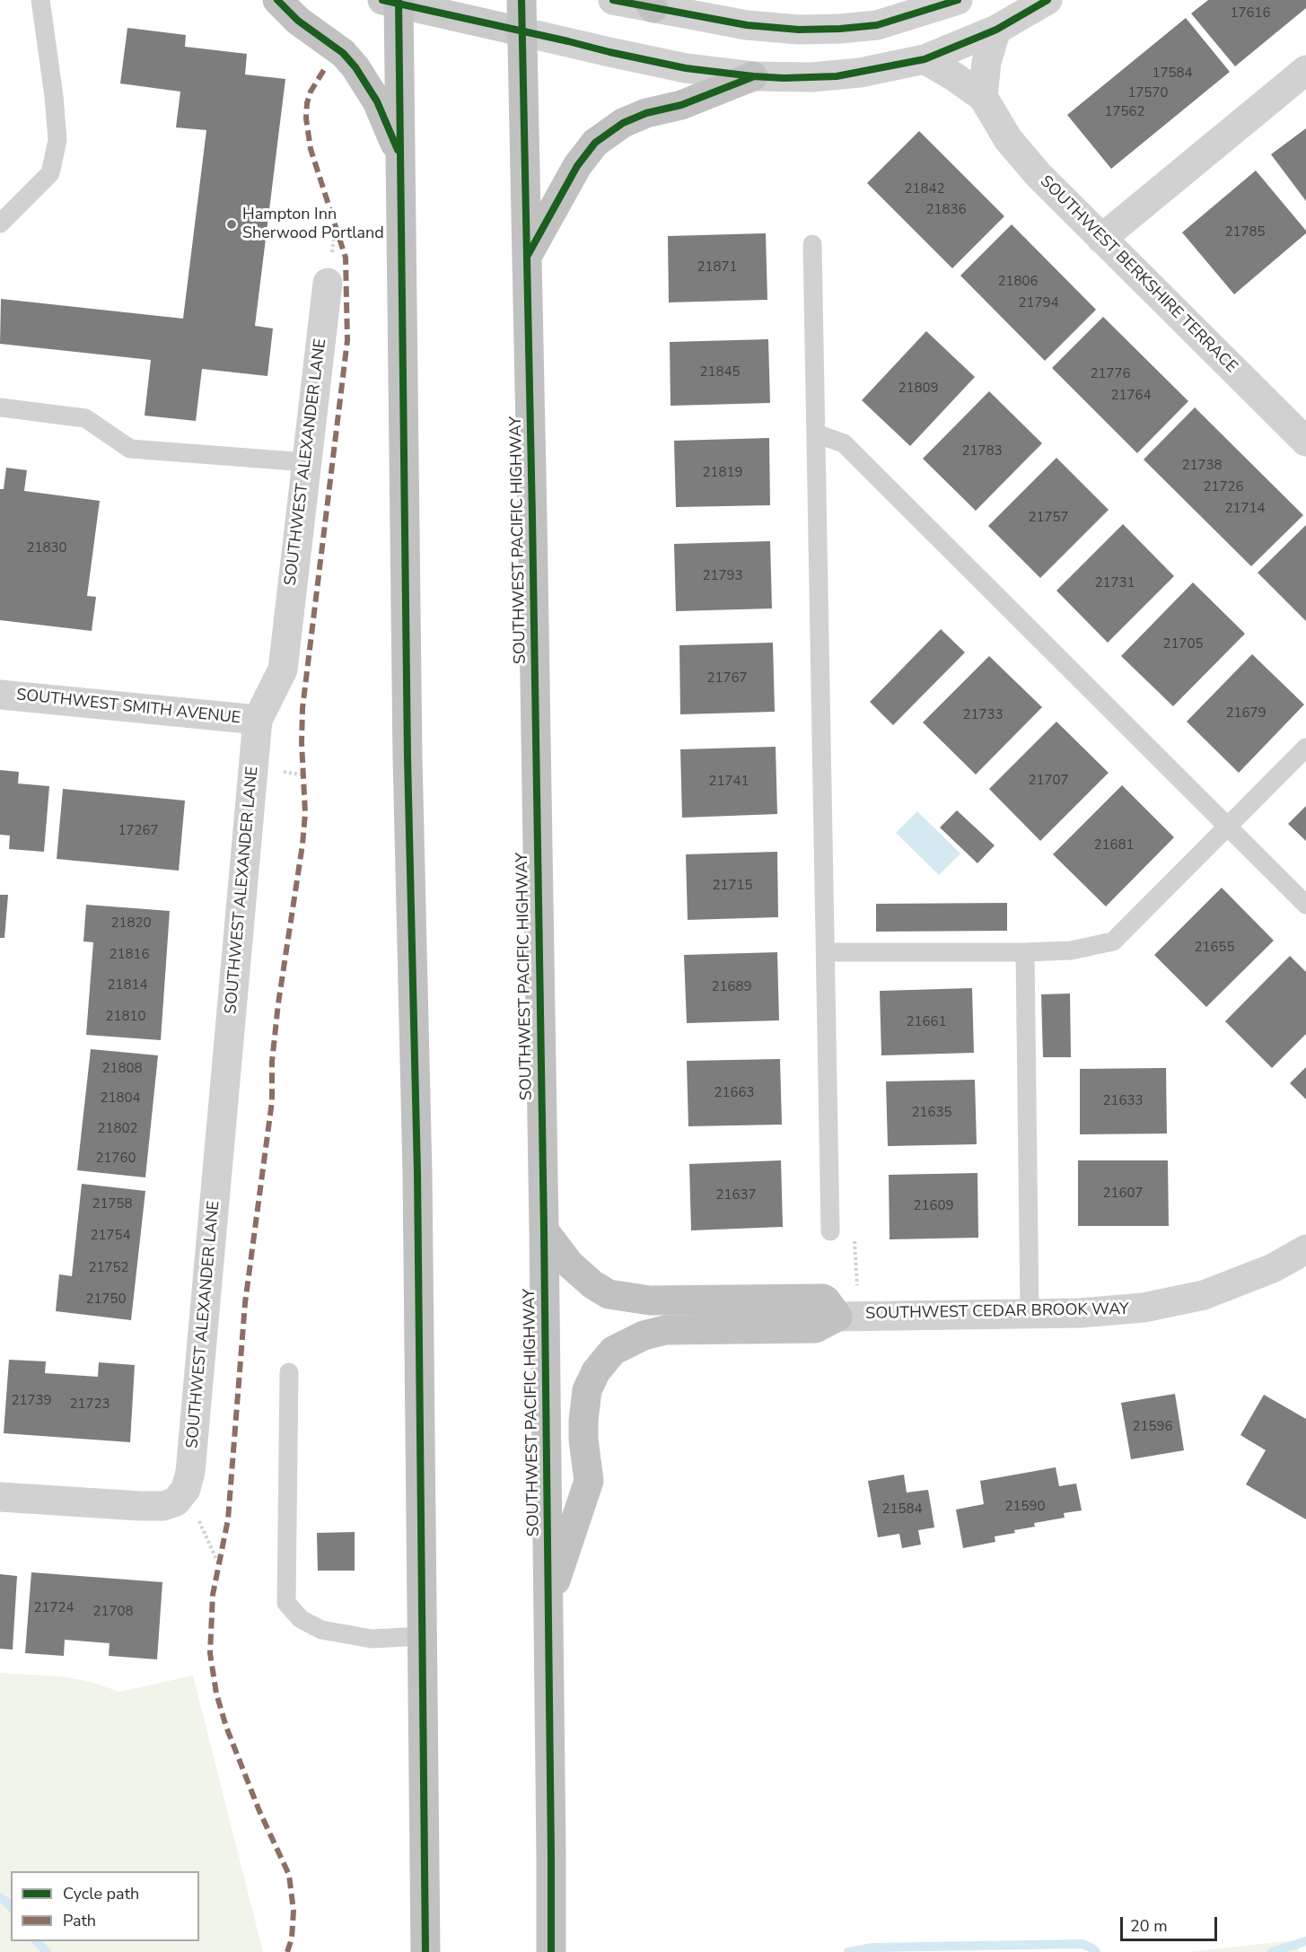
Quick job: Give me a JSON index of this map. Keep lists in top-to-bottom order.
{
  "streets": {
    "highway": ["SOUTHWEST PACIFIC HIGHWAY"],
    "street": [
      "SOUTHWEST BERKSHIRE TERRACE",
      "SOUTHWEST ALEXANDER LANE",
      "SOUTHWEST SMITH AVENUE",
      "SOUTHWEST CEDAR BROOK WAY"
    ]
  },
  "crossings": [
    ["SOUTHWEST ALEXANDER LANE", "SOUTHWEST SMITH AVENUE"]
  ],
  "places": ["Hampton Inn Sherwood Portland"],
  "house_numbers": [
    "17616",
    "17584",
    "17570",
    "17562",
    "21842",
    "21836",
    "21785",
    "21871",
    "21806",
    "21794",
    "21845",
    "21776",
    "21809",
    "21764",
    "21783",
    "21738",
    "21819",
    "21726",
    "21714",
    "21757",
    "21830",
    "21793",
    "21731",
    "21705",
    "21767",
    "21679",
    "21733",
    "21707",
    "21741",
    "17267",
    "21681",
    "21715",
    "21820",
    "21655",
    "21816",
    "21814",
    "21689",
    "21810",
    "21661",
    "21808",
    "21663",
    "21804",
    "21633",
    "21635",
    "21802",
    "21760",
    "21607",
    "21637",
    "21758",
    "21609",
    "21754",
    "21752",
    "21750",
    "21739",
    "21723",
    "21596",
    "21590",
    "21584",
    "21724",
    "21708"
  ],
  "legend": ["Cycle path", "Path"],
  "scale_bar": "20 m"
}
